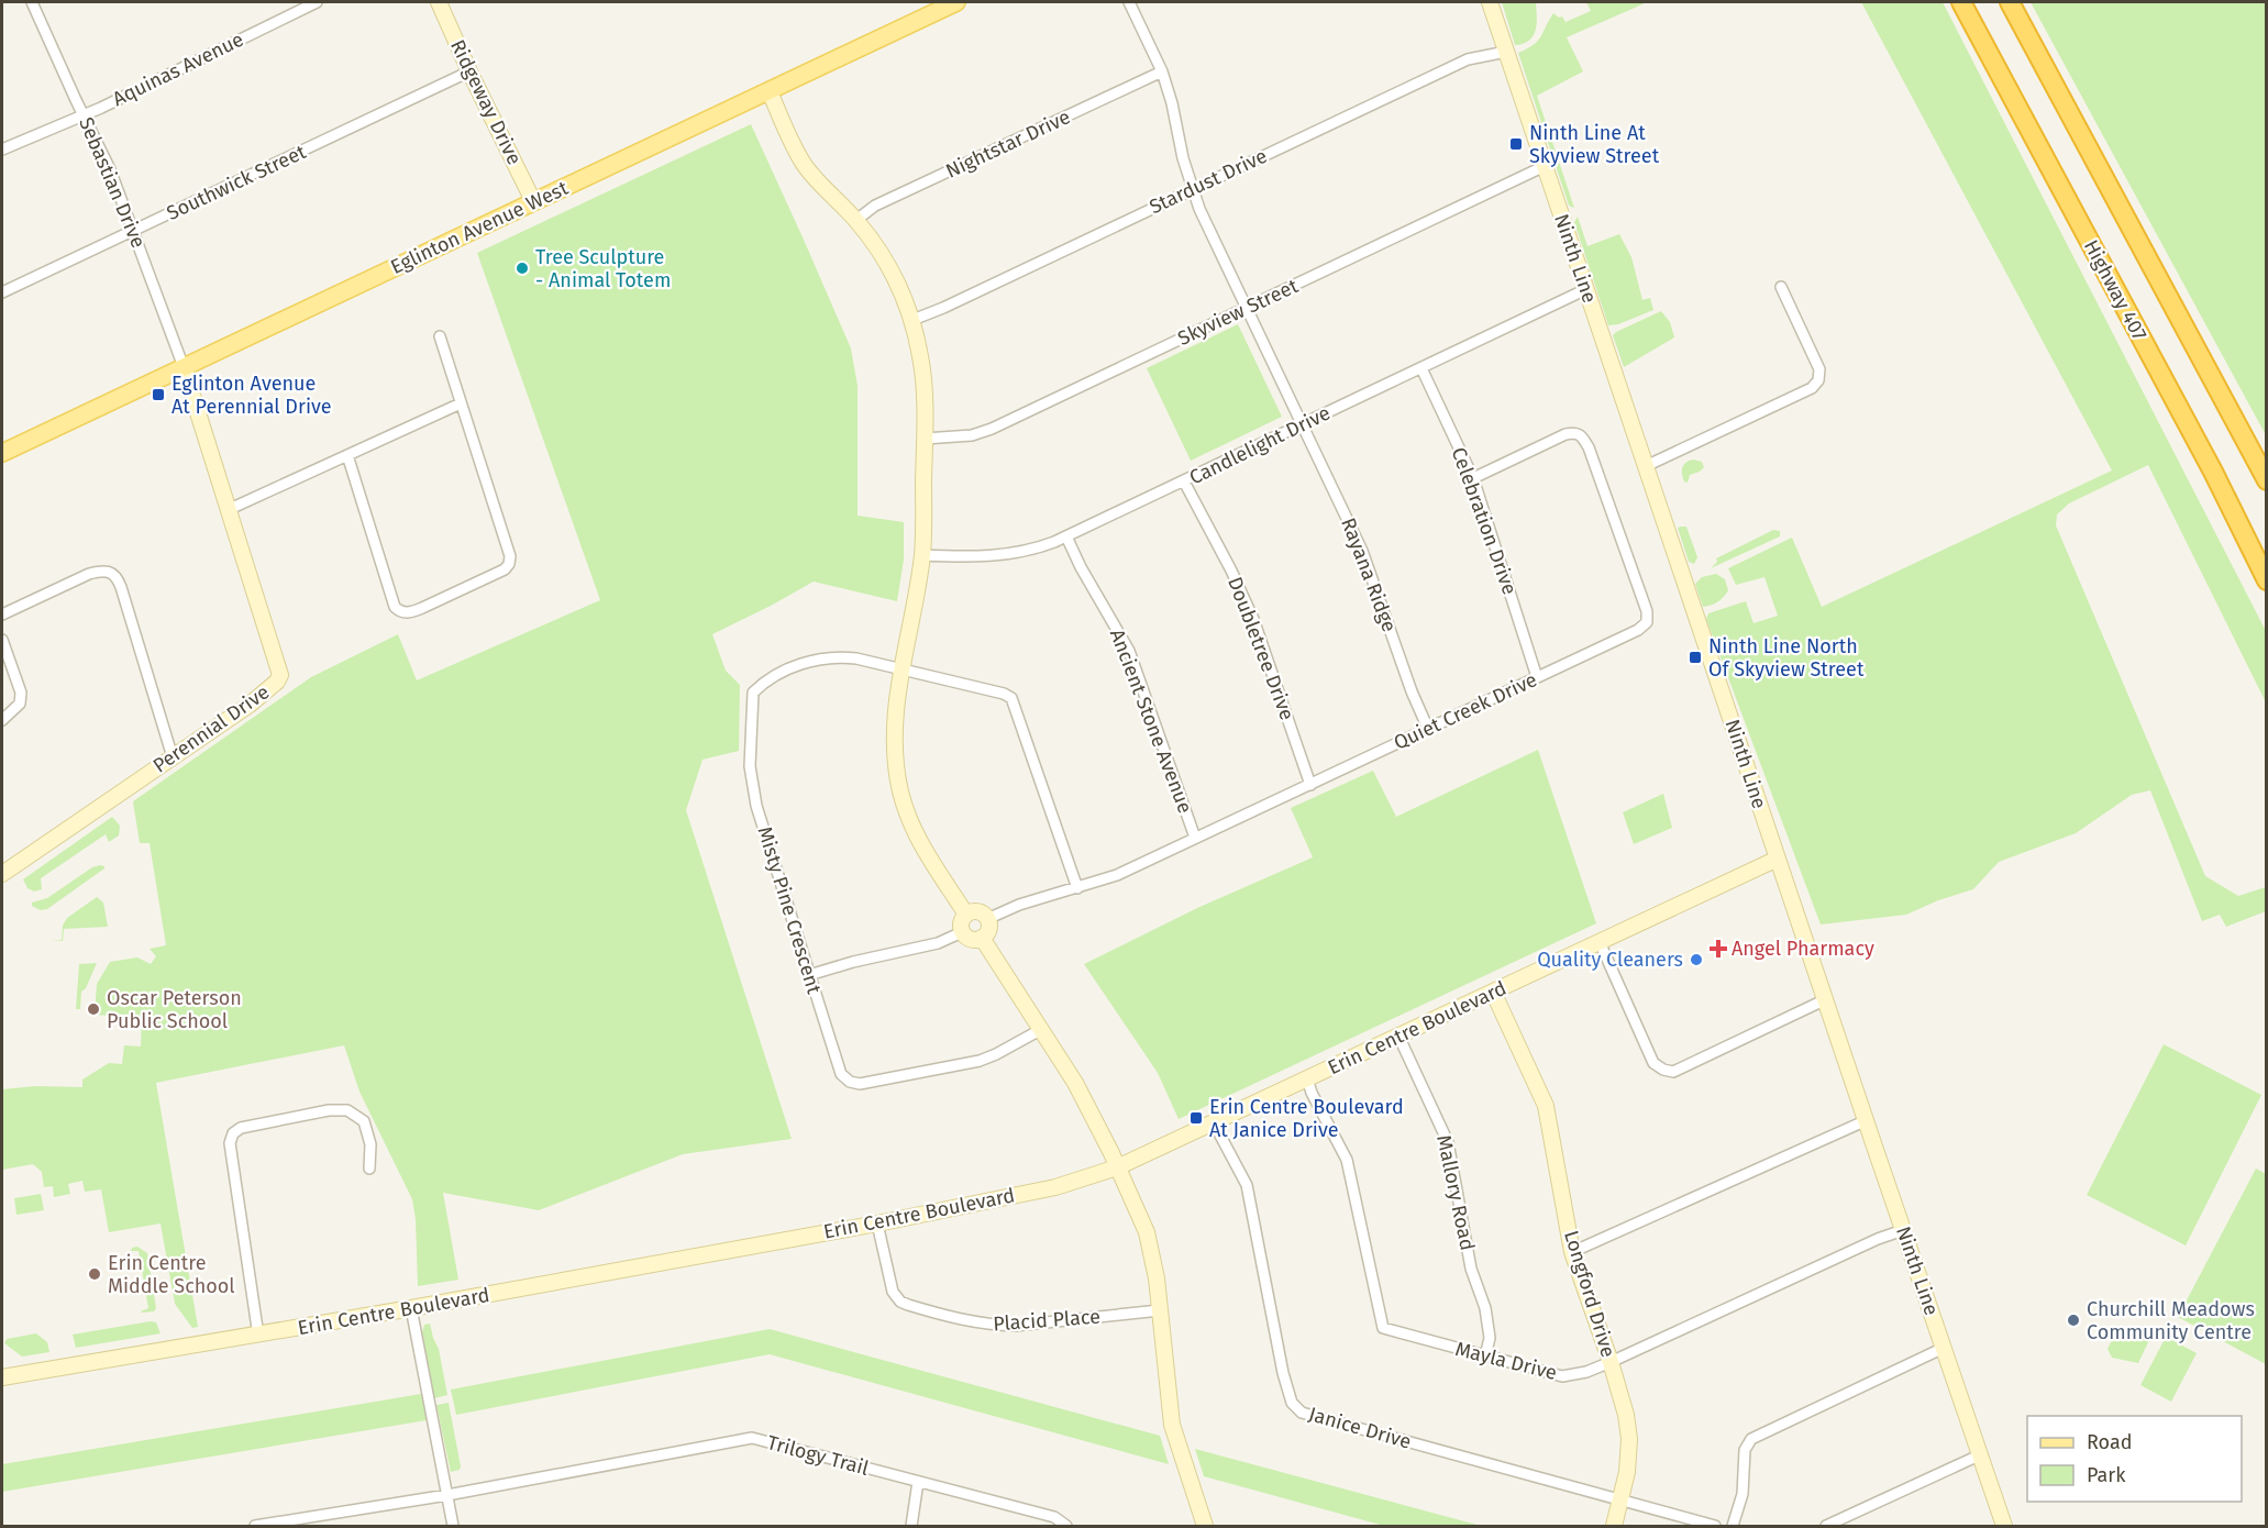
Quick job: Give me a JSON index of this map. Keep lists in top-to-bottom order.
{
  "streets": {
    "highway": ["Highway 407"],
    "main road": ["Eglinton Avenue West"],
    "street": [
      "Aquinas Avenue",
      "Ridgeway Drive",
      "Nightstar Drive",
      "Stardust Drive",
      "Sebastian Drive",
      "Southwick Street",
      "Ninth Line",
      "Skyview Street",
      "Candlelight Drive",
      "Celebration Drive",
      "Rayana Ridge",
      "Doubletree Drive",
      "Quiet Creek Drive",
      "Ancient Stone Avenue",
      "Perennial Drive",
      "Misty Pine Crescent",
      "Erin Centre Boulevard",
      "Mallory Road",
      "Longford Drive",
      "Placid Place",
      "Mayla Drive",
      "Janice Drive",
      "Trilogy Trail"
    ]
  },
  "crossings": [
    ["Aquinas Avenue", "Sebastian Drive"],
    ["Ridgeway Drive", "Southwick Street"],
    ["Ridgeway Drive", "Eglinton Avenue West"],
    ["Nightstar Drive", "Rayana Ridge"],
    ["Stardust Drive", "Ninth Line"],
    ["Stardust Drive", "Rayana Ridge"],
    ["Sebastian Drive", "Southwick Street"],
    ["Sebastian Drive", "Eglinton Avenue West"],
    ["Sebastian Drive", "Perennial Drive"],
    ["Eglinton Avenue West", "Perennial Drive"],
    ["Ninth Line", "Skyview Street"],
    ["Ninth Line", "Candlelight Drive"],
    ["Ninth Line", "Erin Centre Boulevard"],
    ["Ninth Line", "Mayla Drive"],
    ["Skyview Street", "Rayana Ridge"],
    ["Candlelight Drive", "Celebration Drive"],
    ["Candlelight Drive", "Rayana Ridge"],
    ["Candlelight Drive", "Doubletree Drive"],
    ["Candlelight Drive", "Ancient Stone Avenue"],
    ["Celebration Drive", "Quiet Creek Drive"],
    ["Rayana Ridge", "Quiet Creek Drive"],
    ["Doubletree Drive", "Quiet Creek Drive"],
    ["Quiet Creek Drive", "Ancient Stone Avenue"],
    ["Erin Centre Boulevard", "Mallory Road"],
    ["Erin Centre Boulevard", "Longford Drive"],
    ["Erin Centre Boulevard", "Placid Place"],
    ["Erin Centre Boulevard", "Mayla Drive"],
    ["Erin Centre Boulevard", "Janice Drive"],
    ["Mallory Road", "Mayla Drive"],
    ["Longford Drive", "Mayla Drive"],
    ["Longford Drive", "Janice Drive"]
  ],
  "places": {
    "transit": [
      "Ninth Line At Skyview Street",
      "Eglinton Avenue At Perennial Drive",
      "Ninth Line North Of Skyview Street",
      "Erin Centre Boulevard At Janice Drive"
    ],
    "other": [
      "Tree Sculpture - Animal Totem",
      "Quality Cleaners",
      "Oscar Peterson Public School",
      "Erin Centre Middle School",
      "Churchill Meadows Community Centre"
    ],
    "health": ["Angel Pharmacy"]
  },
  "legend": ["Road", "Park"]
}
